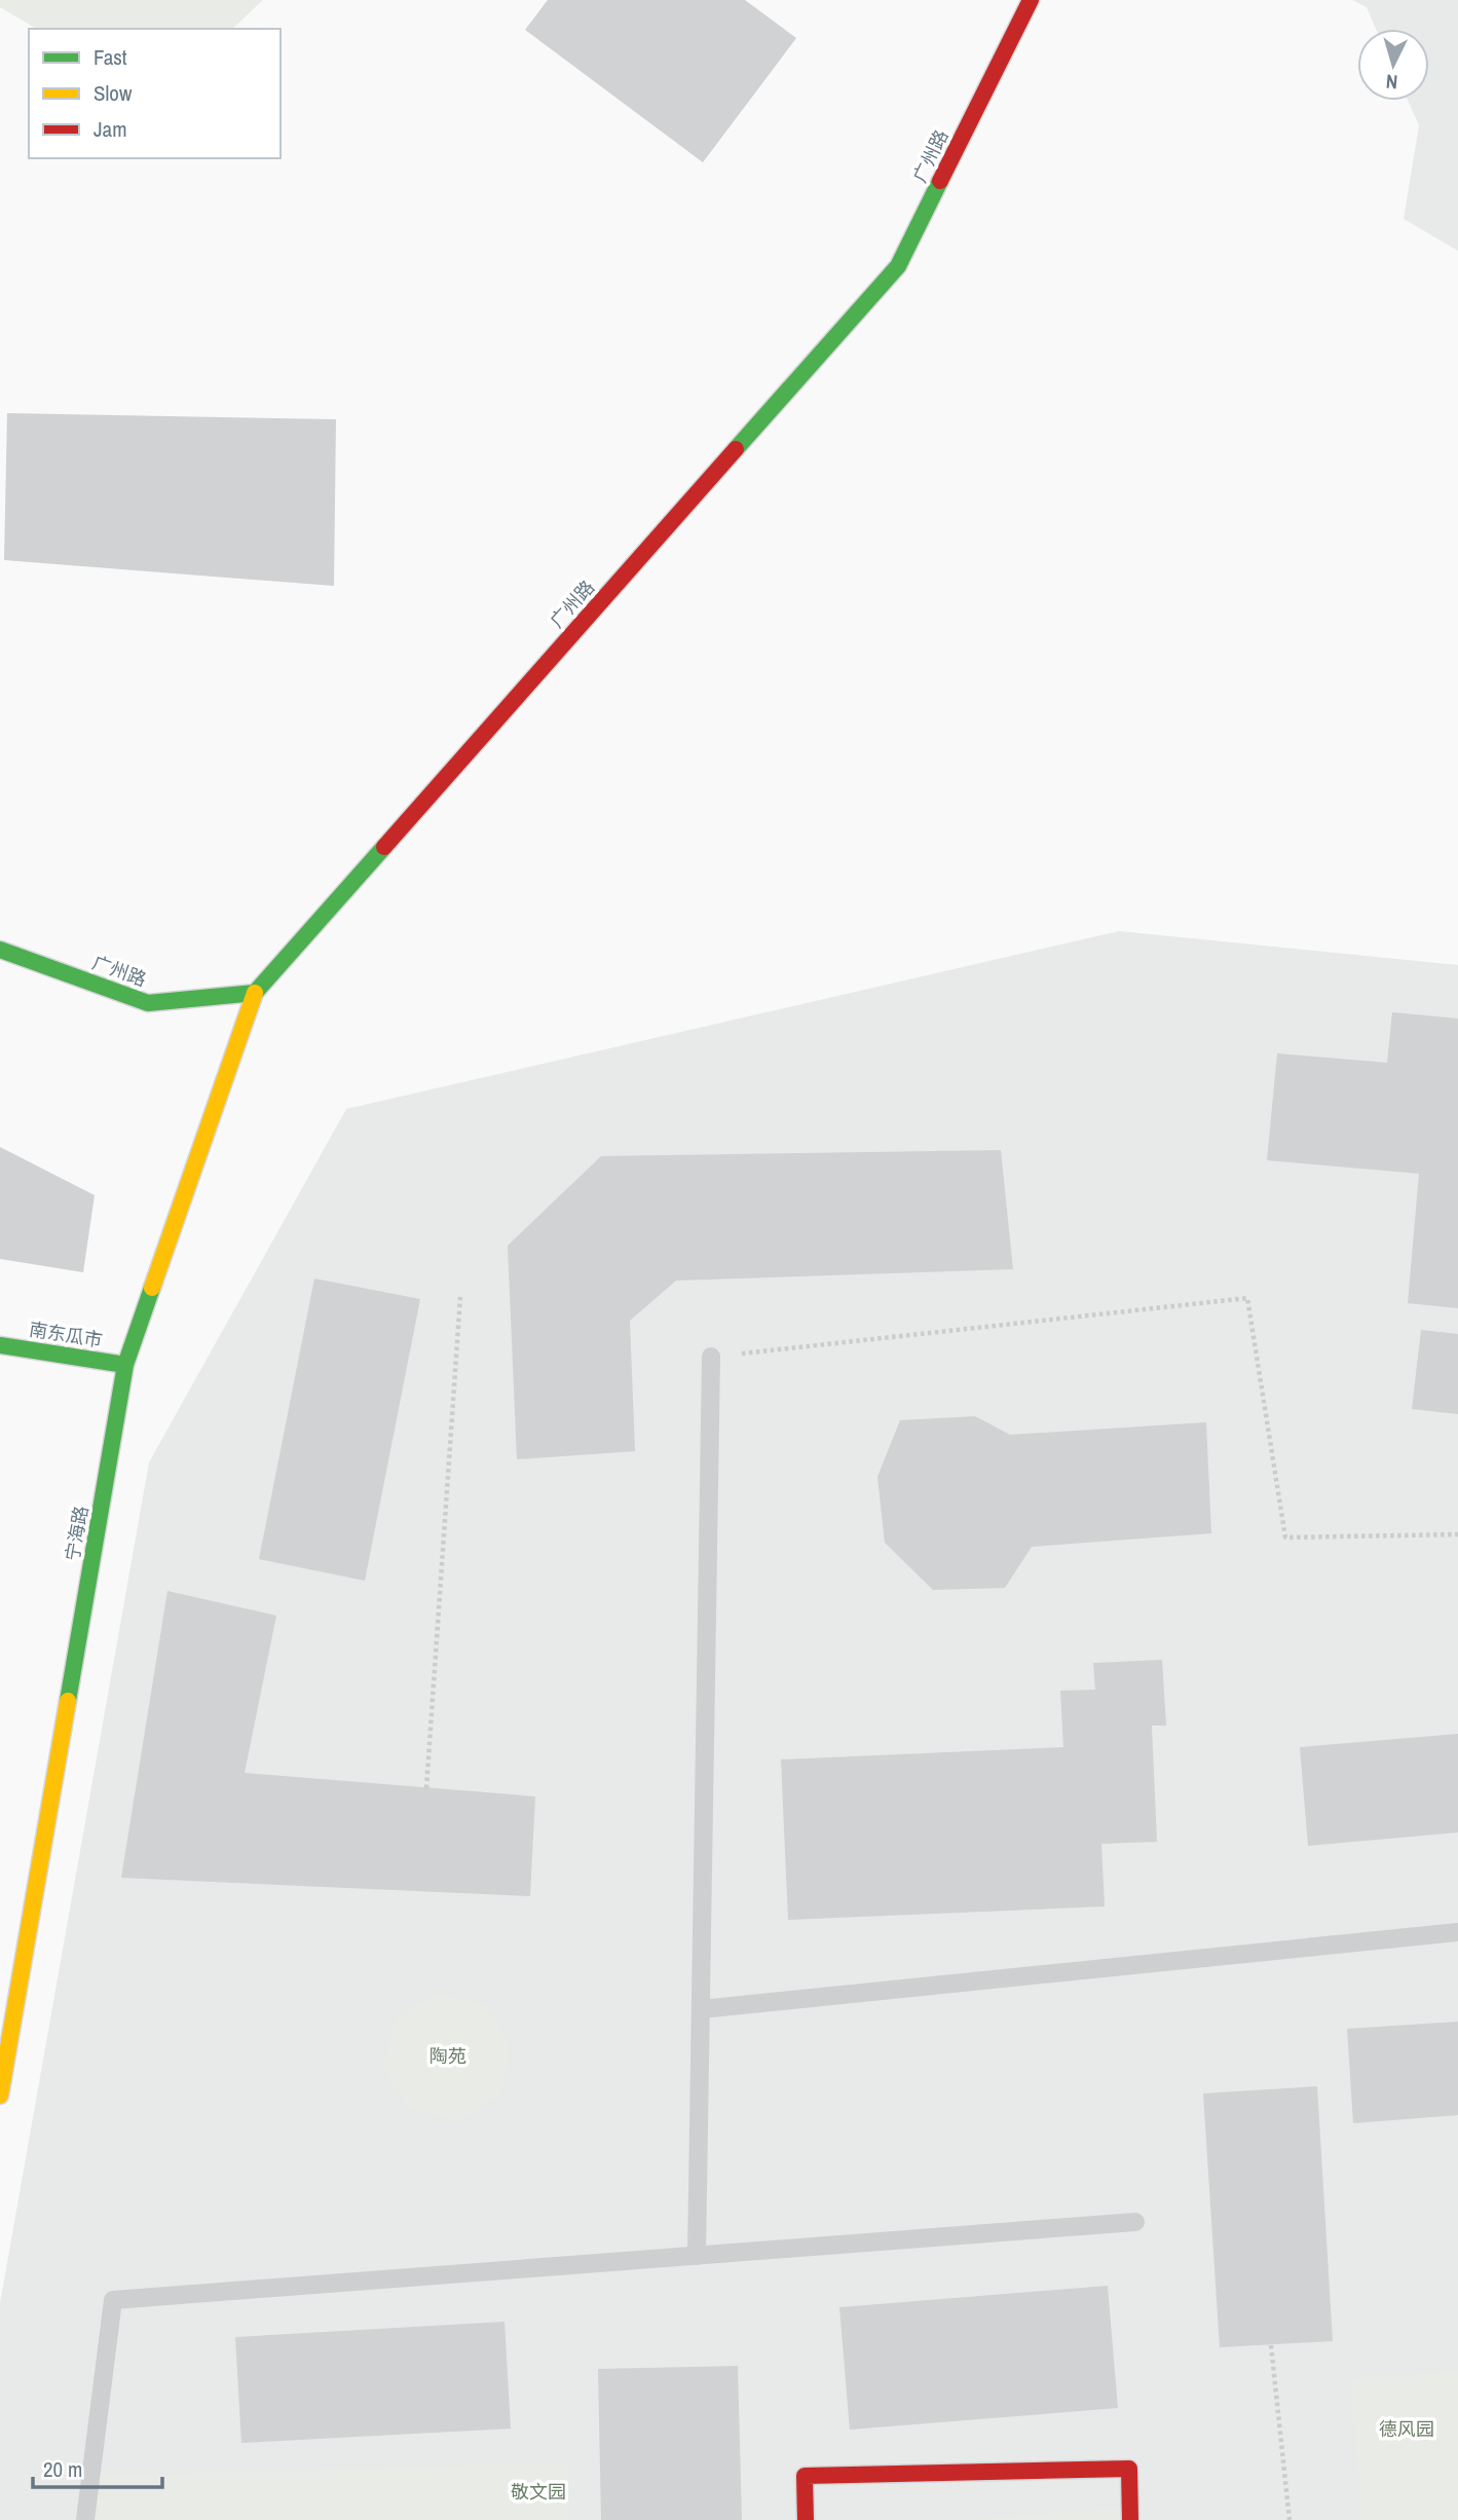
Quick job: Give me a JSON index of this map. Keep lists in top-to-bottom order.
{
  "streets": {
    "street": ["广州路", "南东瓜市", "宁海路"]
  },
  "crossings": [
    ["广州路", "宁海路"],
    ["南东瓜市", "宁海路"]
  ],
  "parks": ["陶苑", "德风园", "敬文园"],
  "legend": ["Fast", "Slow", "Jam"],
  "scale_bar": "20 m",
  "north": "bottom"
}
